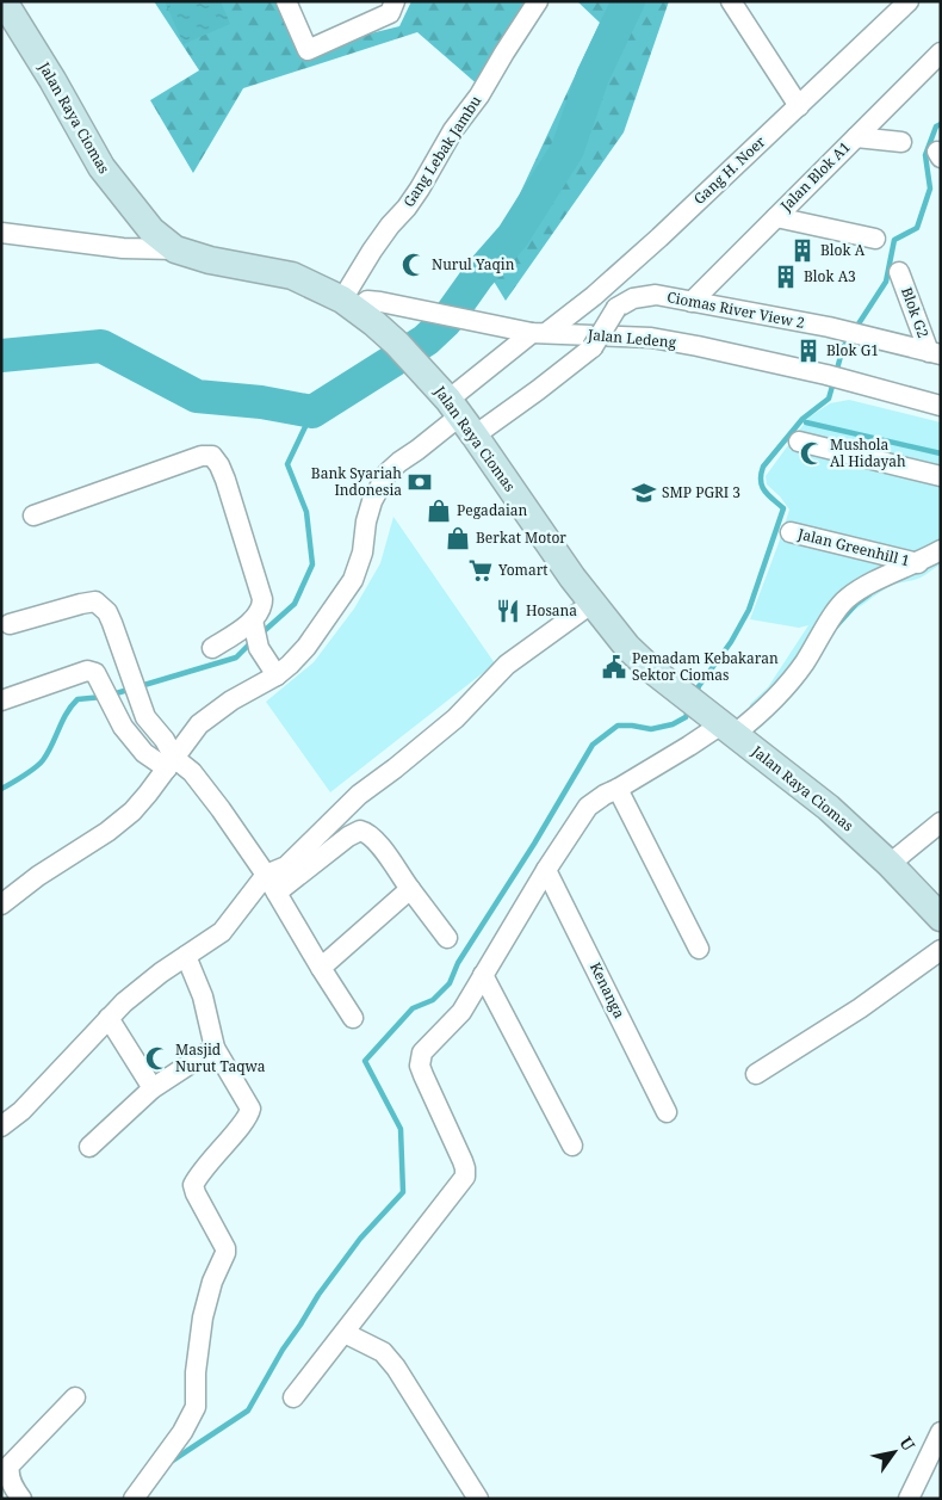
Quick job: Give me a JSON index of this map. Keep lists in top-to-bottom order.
{
  "streets": {
    "main road": ["Jalan Raya Ciomas"],
    "street": [
      "Gang Lebak Jambu",
      "Gang H. Noer",
      "Jalan Blok A1",
      "Ciomas River View 2",
      "Blok G2",
      "Jalan Ledeng",
      "Jalan Greenhill 1",
      "Kenanga"
    ]
  },
  "crossings": [
    ["Jalan Raya Ciomas", "Gang Lebak Jambu"],
    ["Jalan Raya Ciomas", "Gang H. Noer"],
    ["Jalan Raya Ciomas", "Ciomas River View 2"],
    ["Jalan Raya Ciomas", "Jalan Ledeng"],
    ["Gang Lebak Jambu", "Jalan Ledeng"],
    ["Gang H. Noer", "Ciomas River View 2"],
    ["Gang H. Noer", "Jalan Ledeng"],
    ["Jalan Blok A1", "Ciomas River View 2"],
    ["Ciomas River View 2", "Blok G2"]
  ],
  "places": {
    "building": ["Blok A", "Blok A3", "Blok G1"],
    "mosque": ["Nurul Yaqin", "Mushola Al Hidayah", "Masjid Nurut Taqwa"],
    "bank": ["Bank Syariah Indonesia"],
    "school or university": ["SMP PGRI 3"],
    "shop": ["Pegadaian", "Berkat Motor"],
    "supermarket": ["Yomart"],
    "restaurant": ["Hosana"],
    "public building": ["Pemadam Kebakaran Sektor Ciomas"]
  },
  "north": "top right"
}
